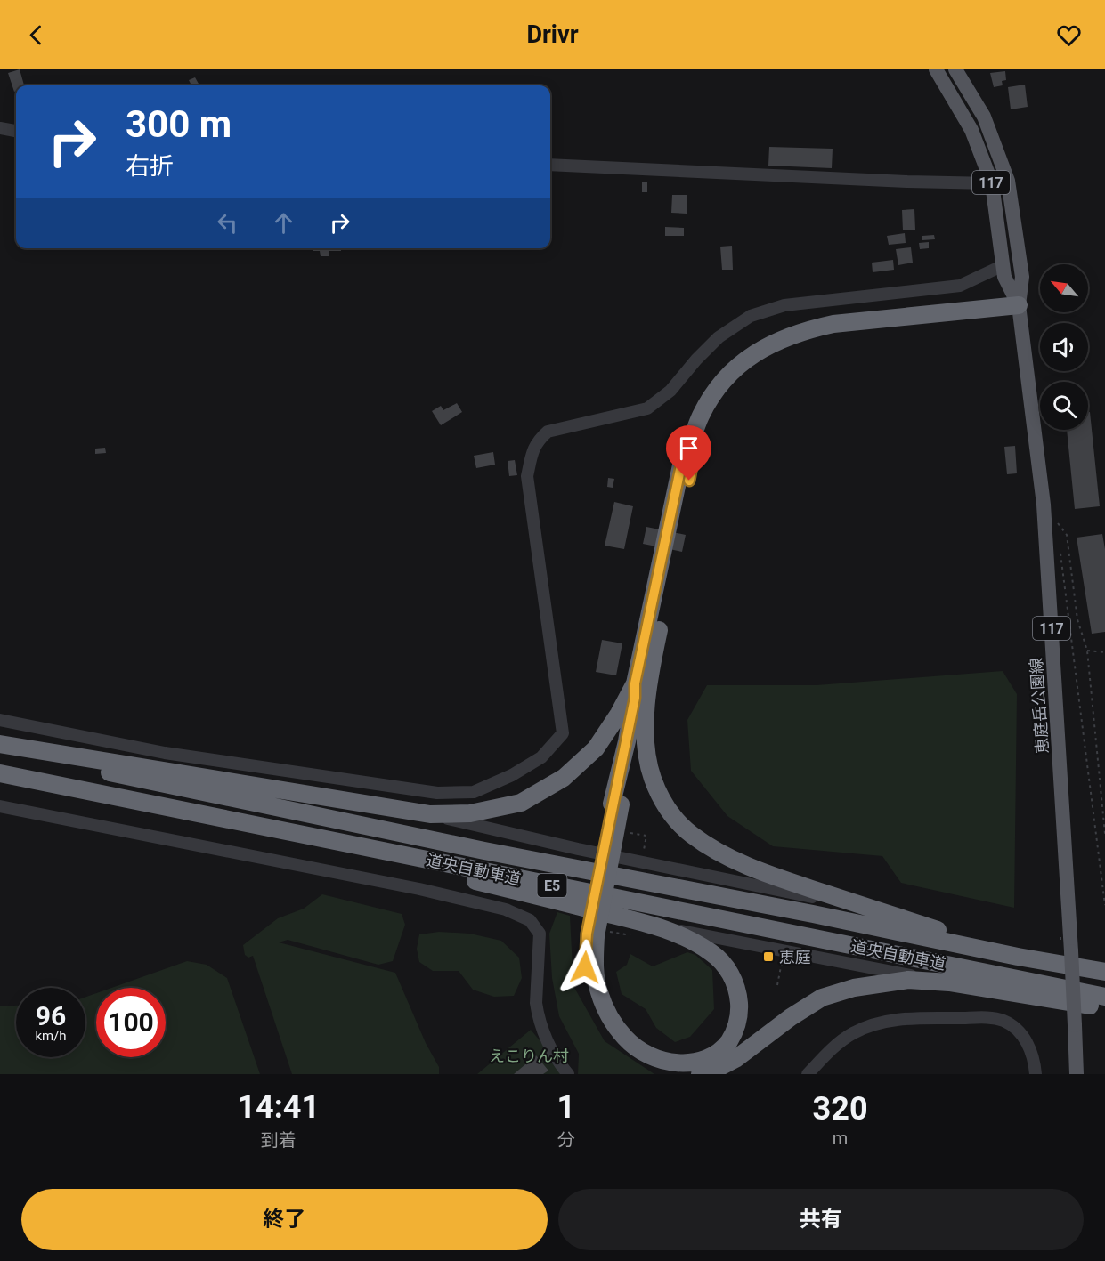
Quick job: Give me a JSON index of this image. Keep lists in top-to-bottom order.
{
  "streets": {
    "highway": ["道央自動車道", "E5"],
    "main road": ["117", "恵庭岳公園線"]
  },
  "parks": ["えこりん村"],
  "places": {
    "transit": ["恵庭"]
  },
  "north": "top left",
  "page": {
    "header": "Drivr",
    "turn": ["300 m", "右折"],
    "speed": "96 km/h",
    "limit": "100",
    "eta": [
      "14:41",
      "到着",
      "1",
      "分",
      "320",
      "m"
    ],
    "buttons": ["終了", "共有"]
  }
}
